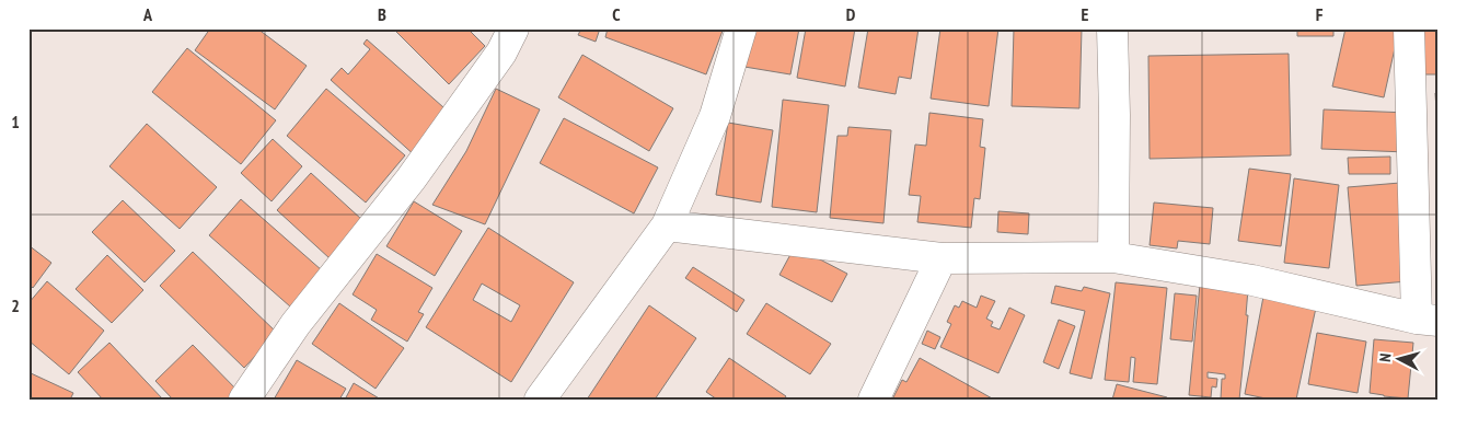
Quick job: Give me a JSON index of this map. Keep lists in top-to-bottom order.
{
  "north": "left",
  "grid": {
    "columns": [
      "A",
      "B",
      "C",
      "D",
      "E",
      "F"
    ],
    "rows": ["1", "2"]
  }
}
